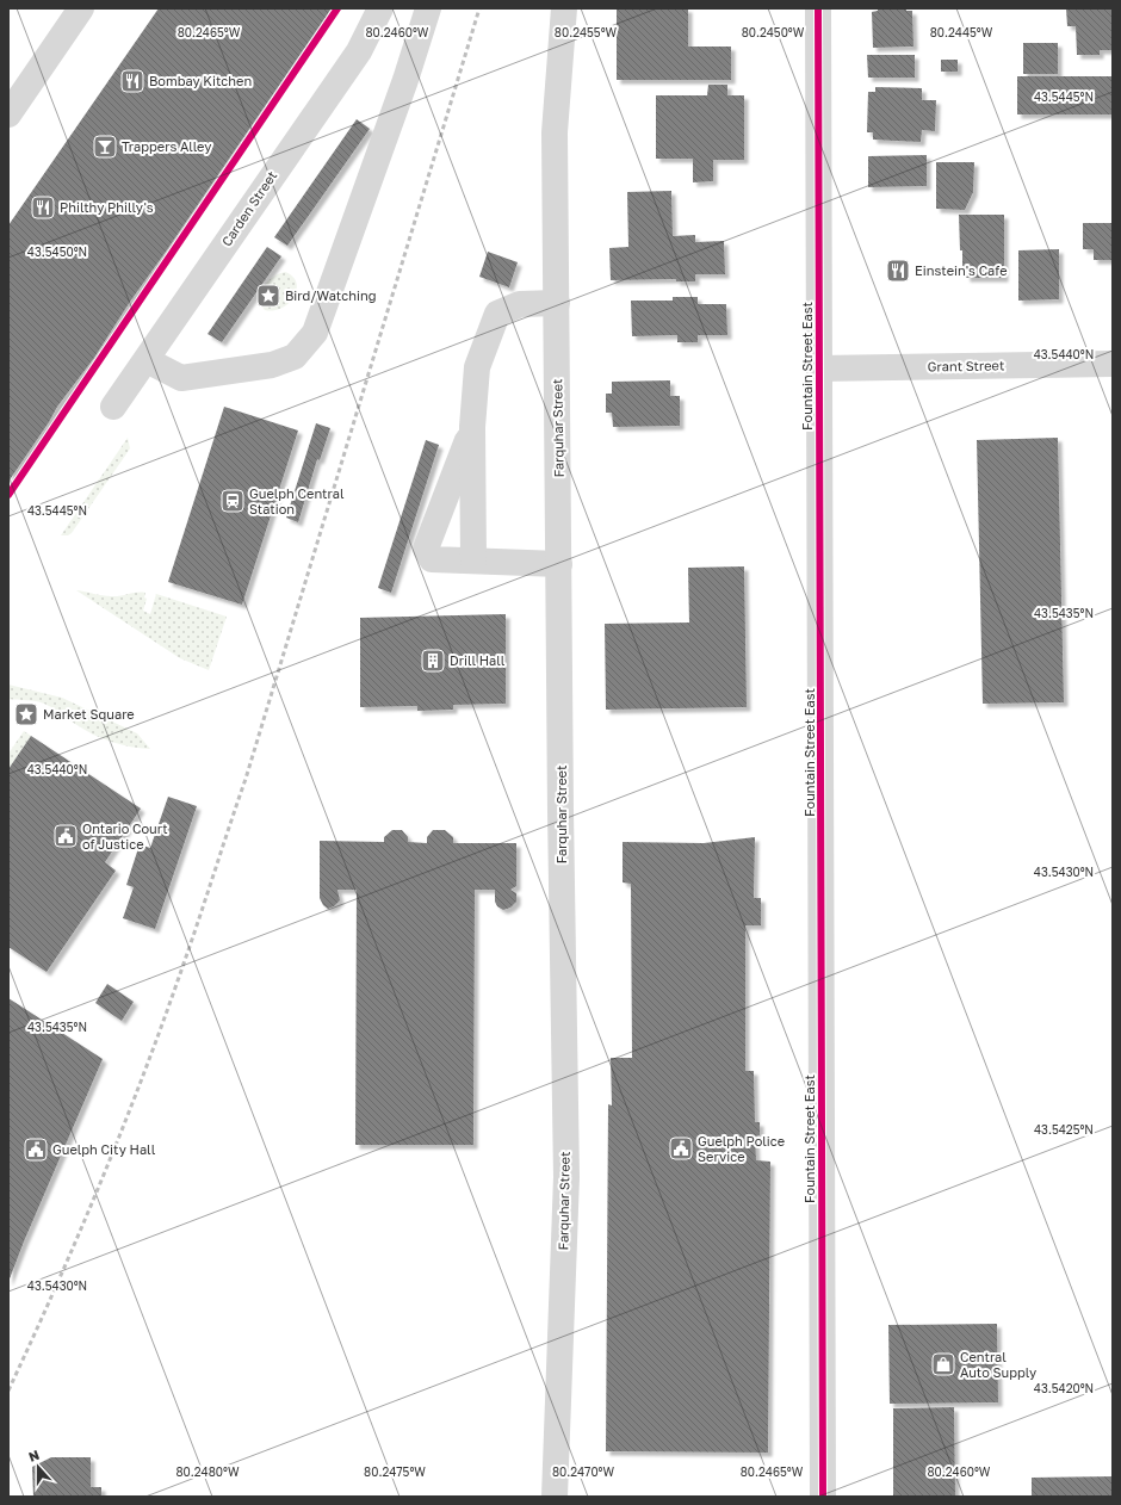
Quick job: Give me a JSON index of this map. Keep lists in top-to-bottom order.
{
  "streets": {
    "street": [
      "Carden Street",
      "Fountain Street East",
      "Grant Street",
      "Farquhar Street"
    ]
  },
  "crossings": [
    ["Fountain Street East", "Grant Street"]
  ],
  "places": {
    "restaurant": ["Bombay Kitchen", "Philthy Philly's", "Einstein's Cafe"],
    "bar": ["Trappers Alley"],
    "place": ["Bird/Watching", "Market Square"],
    "station": ["Guelph Central Station"],
    "building": ["Drill Hall"],
    "public building": ["Ontario Court of Justice", "Guelph Police Service", "Guelph City Hall"],
    "shop": ["Central Auto Supply"]
  },
  "north": "top",
  "coordinates": [
    "80.2465°W",
    "80.2460°W",
    "80.2455°W",
    "80.2450°W",
    "80.2445°W",
    "43.5445°N",
    "43.5450°N",
    "43.5440°N",
    "43.5435°N",
    "43.5430°N",
    "43.5425°N",
    "43.5420°N",
    "80.2480°W",
    "80.2475°W",
    "80.2470°W"
  ]
}
